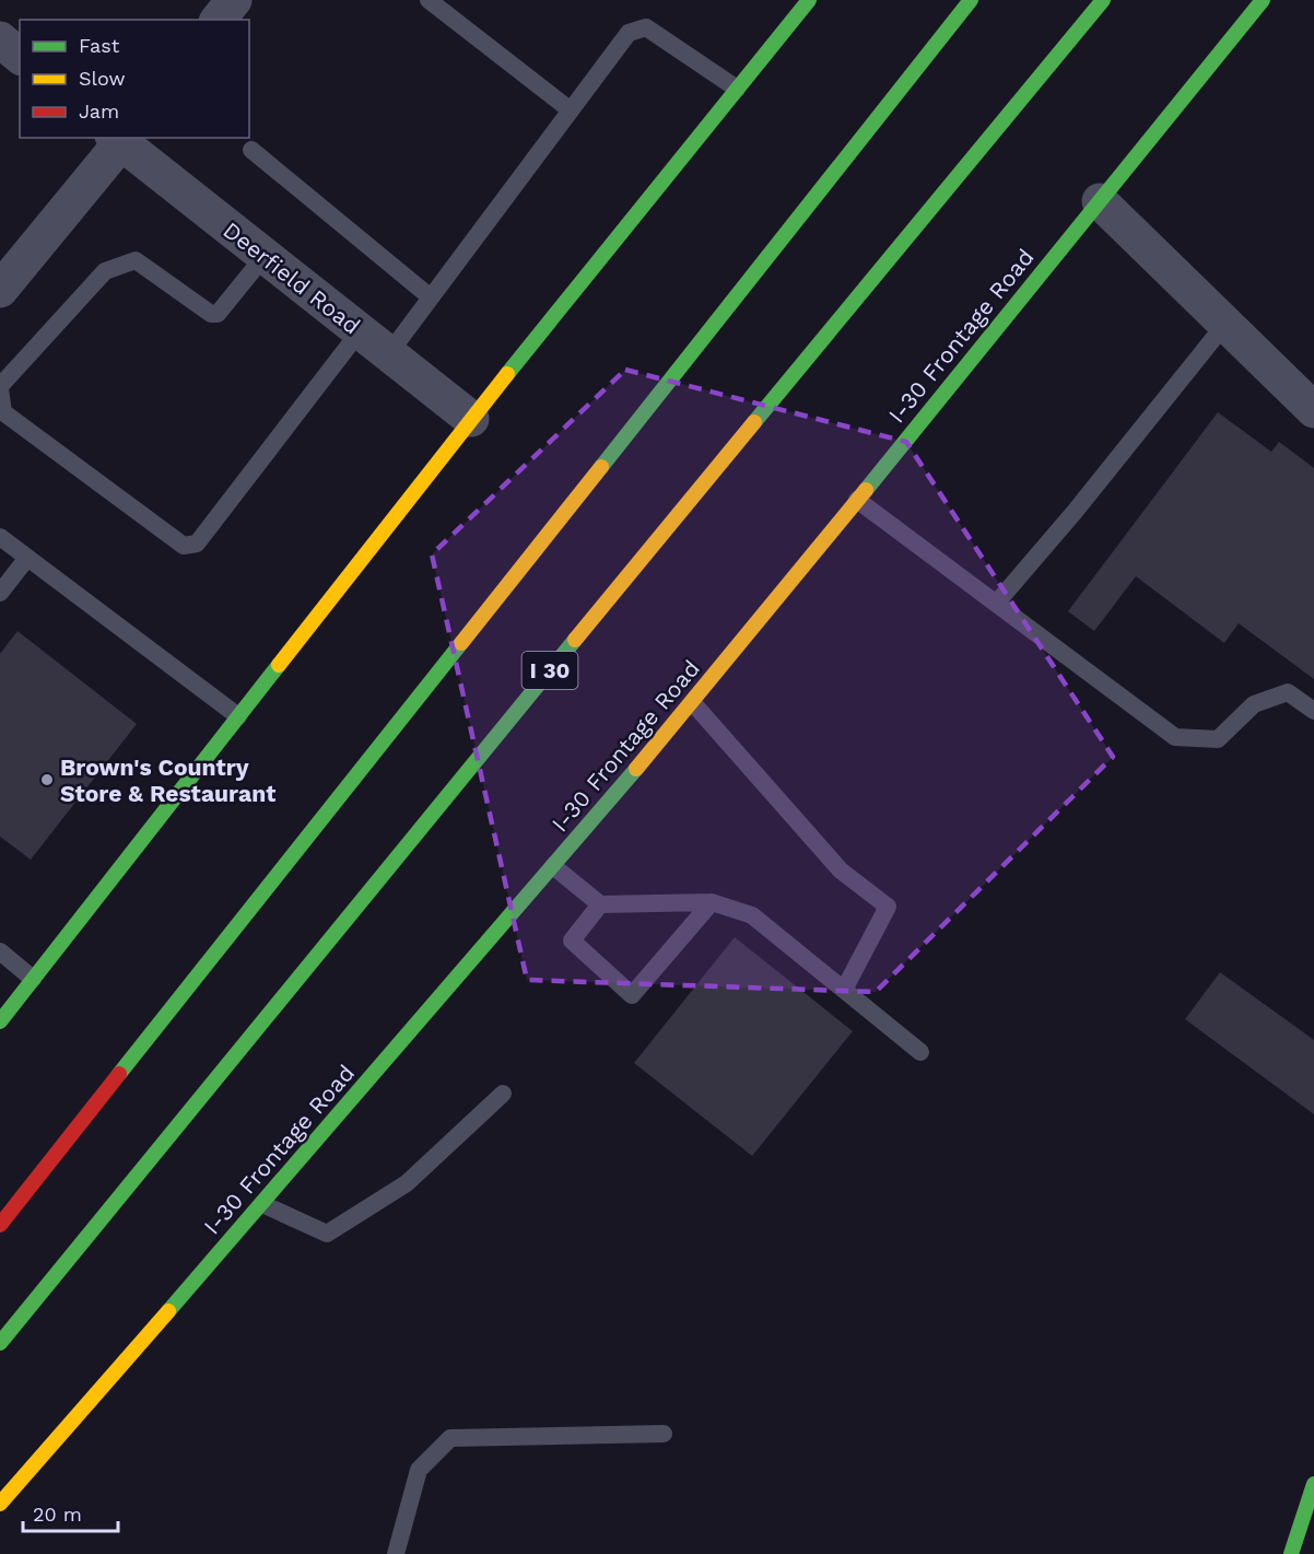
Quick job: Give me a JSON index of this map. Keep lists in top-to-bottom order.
{
  "streets": {
    "main road": ["I-30 Frontage Road", "I 30"],
    "street": ["Deerfield Road"]
  },
  "places": ["Brown's Country Store & Restaurant"],
  "legend": ["Fast", "Slow", "Jam"],
  "scale_bar": "20 m"
}
